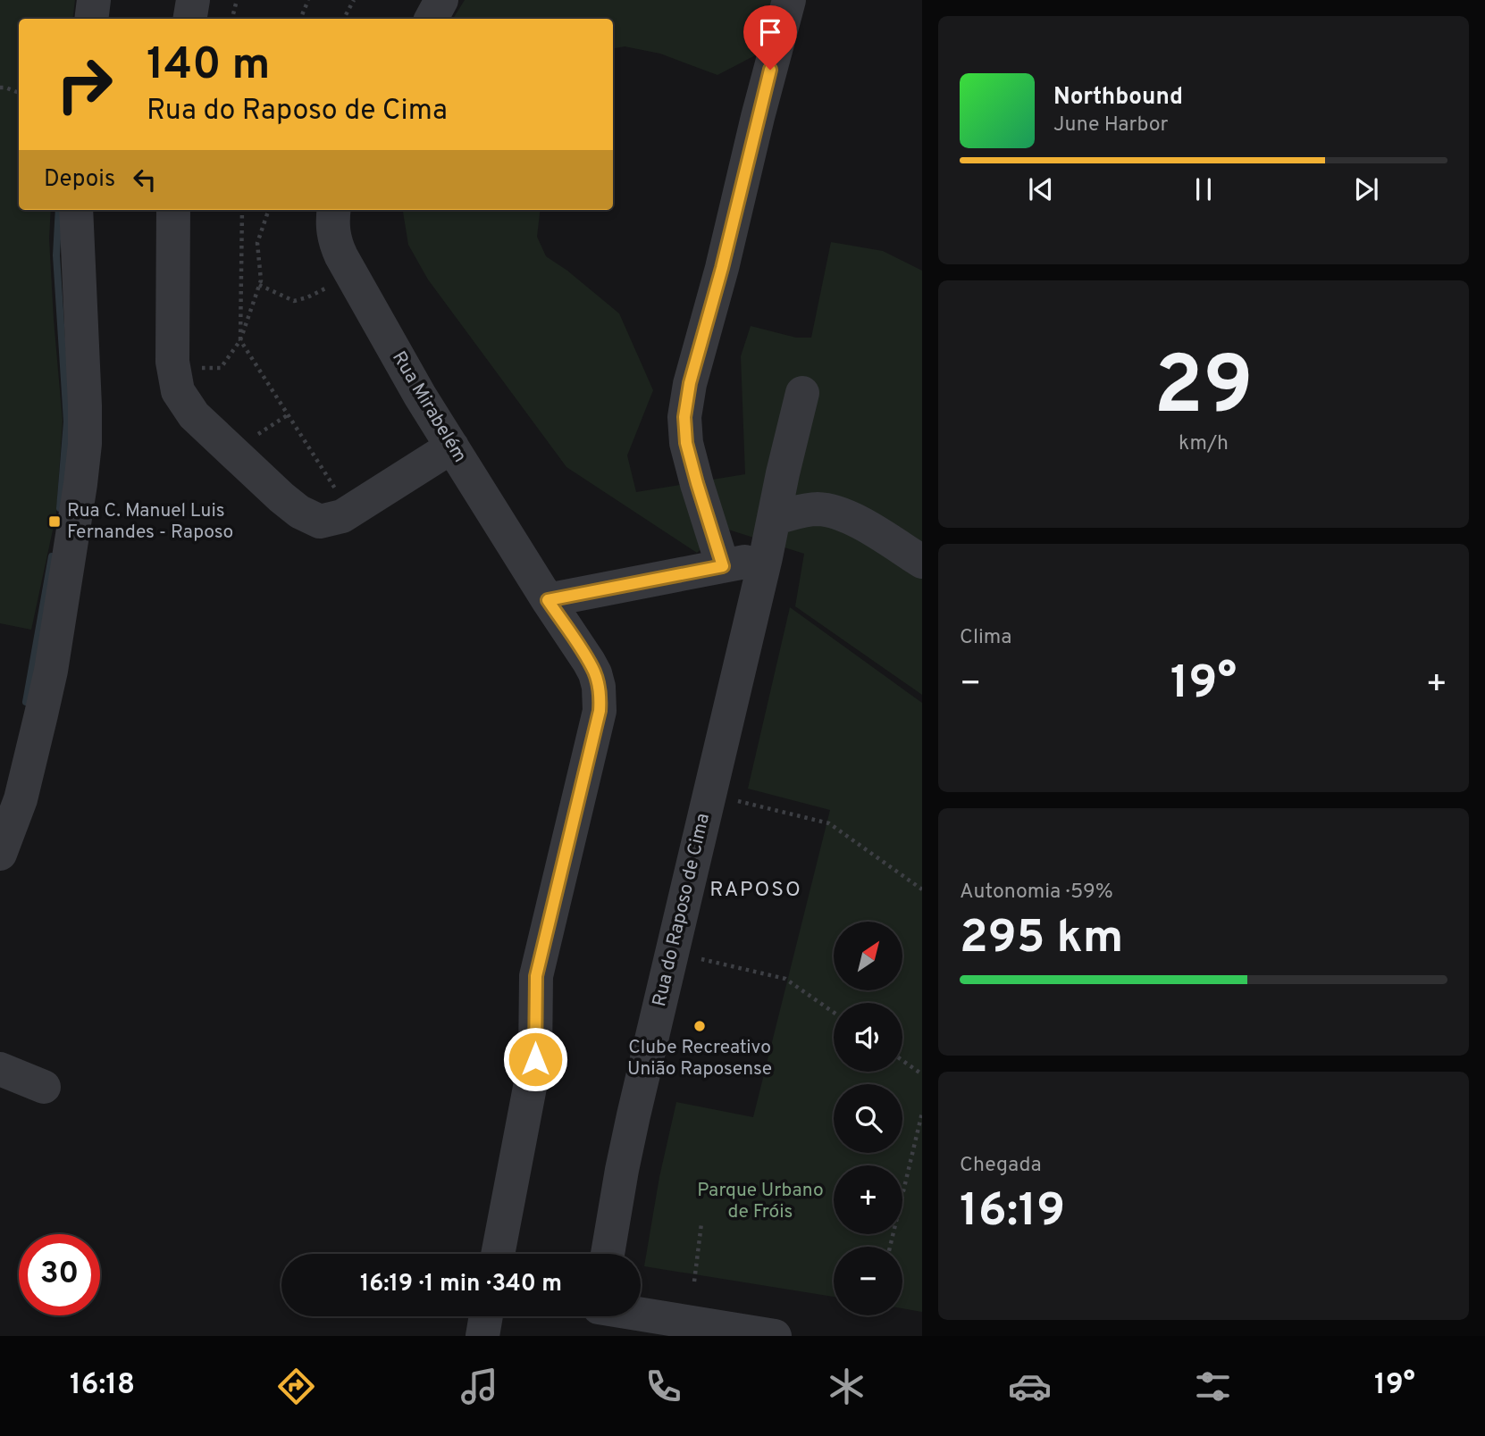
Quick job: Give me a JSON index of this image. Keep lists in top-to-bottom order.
{
  "streets": {
    "street": ["Rua Mirabelém", "Rua do Raposo de Cima"]
  },
  "districts": ["RAPOSO"],
  "parks": ["Parque Urbano de Fróis"],
  "places": {
    "transit": ["Rua C. Manuel Luis Fernandes - Raposo"],
    "other": ["Clube Recreativo União Raposense"]
  },
  "north": "top right",
  "page": {
    "turn": ["140 m", "Rua do Raposo de Cima"],
    "song": ["Northbound", "June Harbor"],
    "then": "Depois",
    "tile": [
      ["29", "km/h"],
      "Clima",
      ["Autonomia · 59%", "295 km"],
      ["Chegada", "16:19"]
    ],
    "heat": ["−", "19°", "+"],
    "map_buttons": ["+", "−"],
    "limit": "30",
    "trip": "16:19 · 1 min · 340 m",
    "tabs": ["16:18", "19°"]
  }
}
